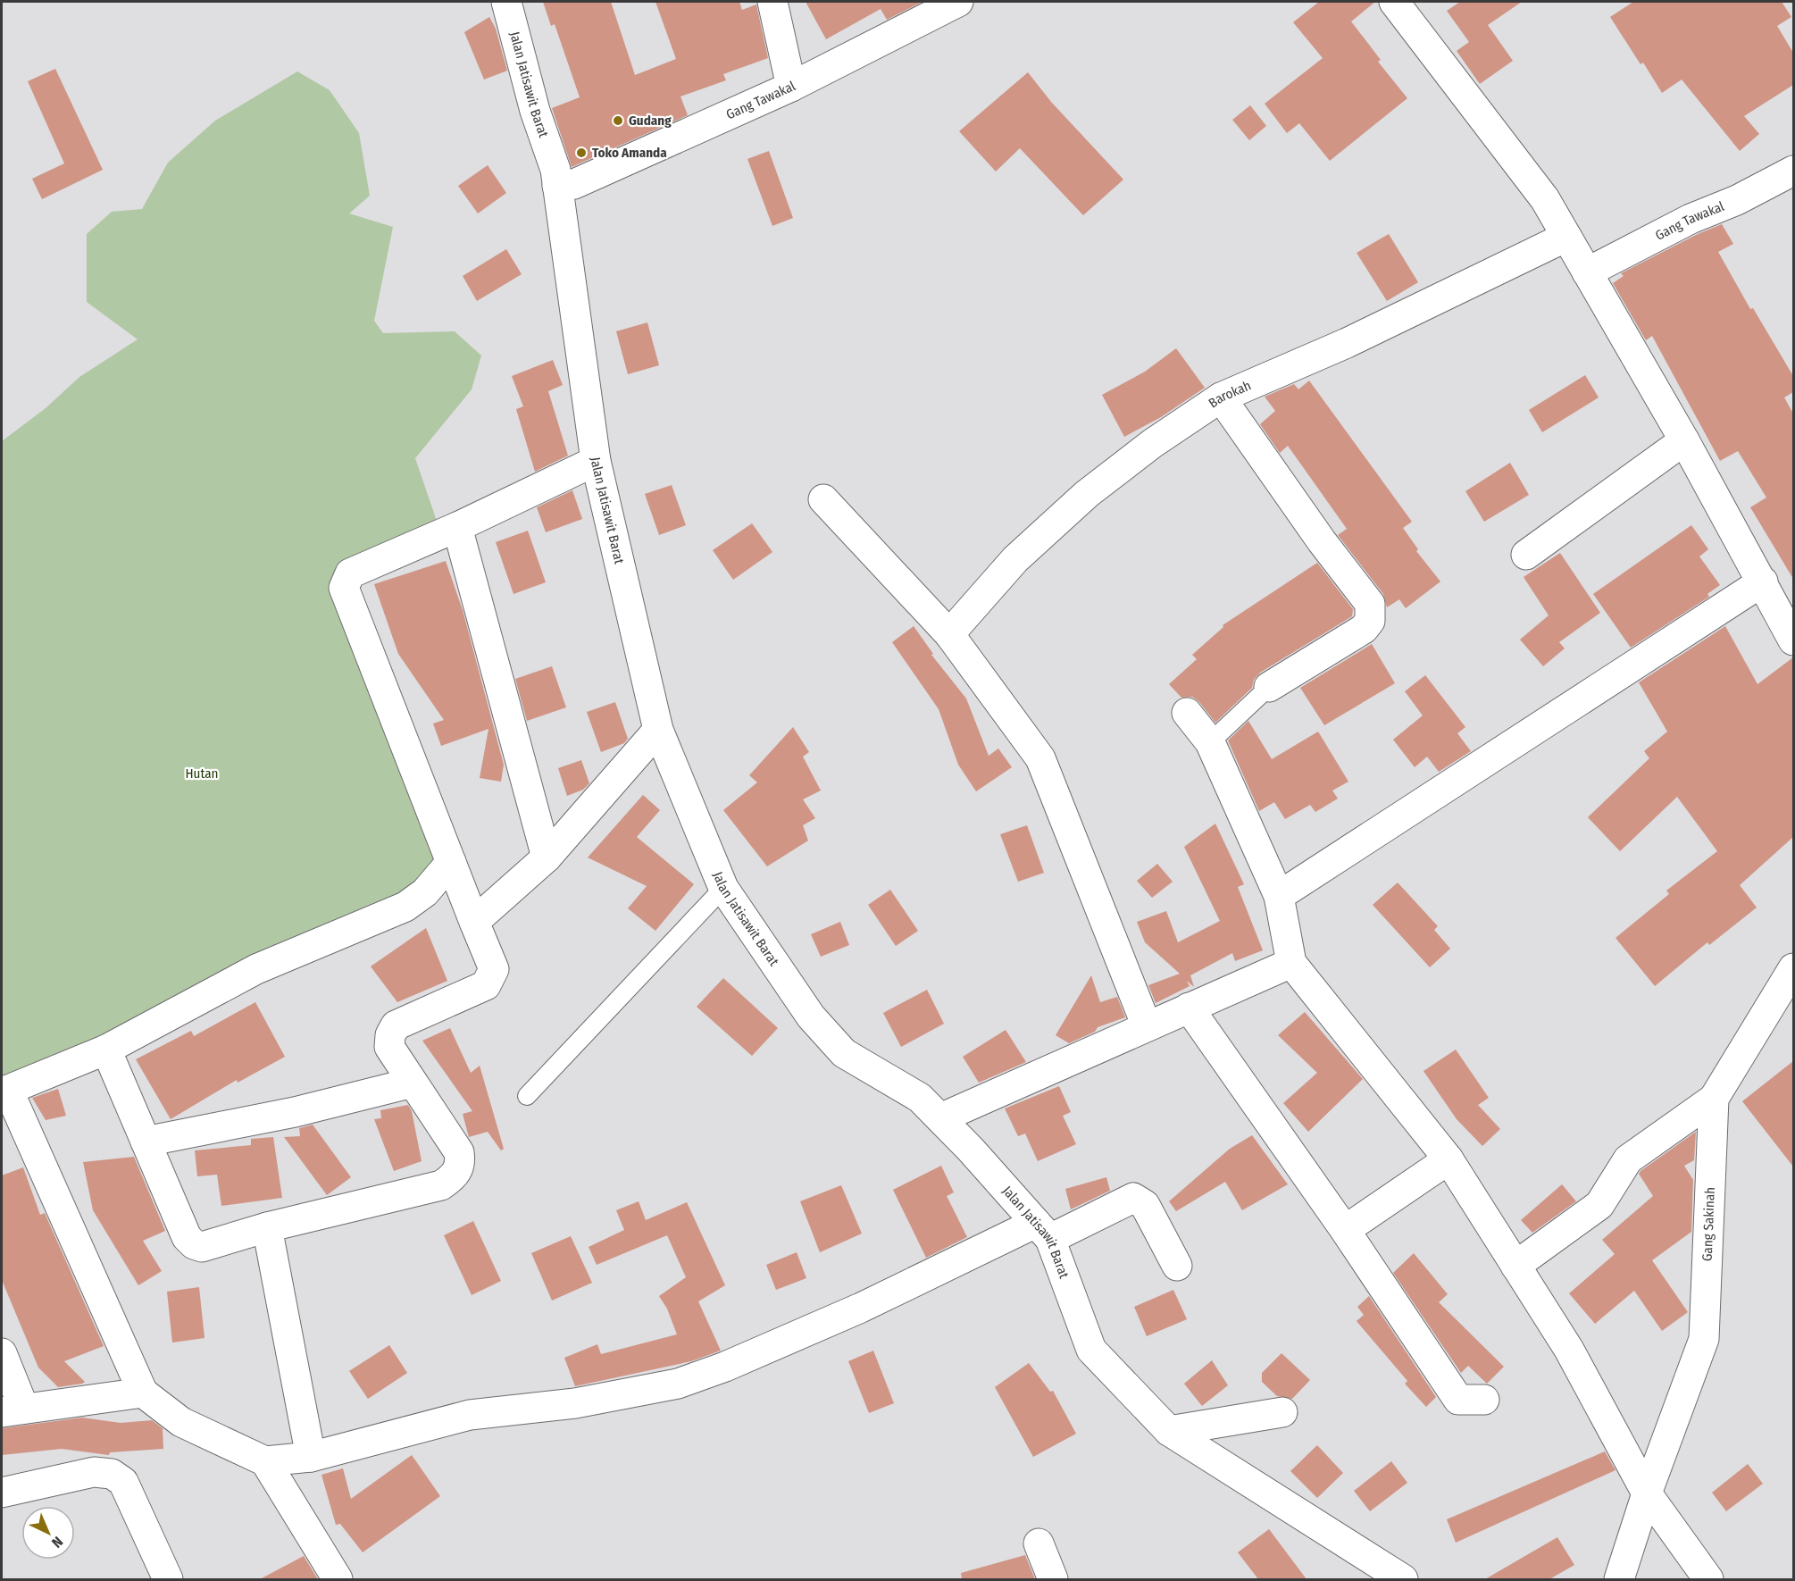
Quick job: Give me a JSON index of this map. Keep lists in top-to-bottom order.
{
  "streets": {
    "street": [
      "Jalan Jatisawit Barat",
      "Gang Tawakal",
      "Barokah",
      "Gang Sakinah"
    ]
  },
  "crossings": [
    ["Jalan Jatisawit Barat", "Gang Tawakal"]
  ],
  "parks": ["Hutan"],
  "places": ["Gudang", "Toko Amanda"],
  "north": "bottom right"
}
